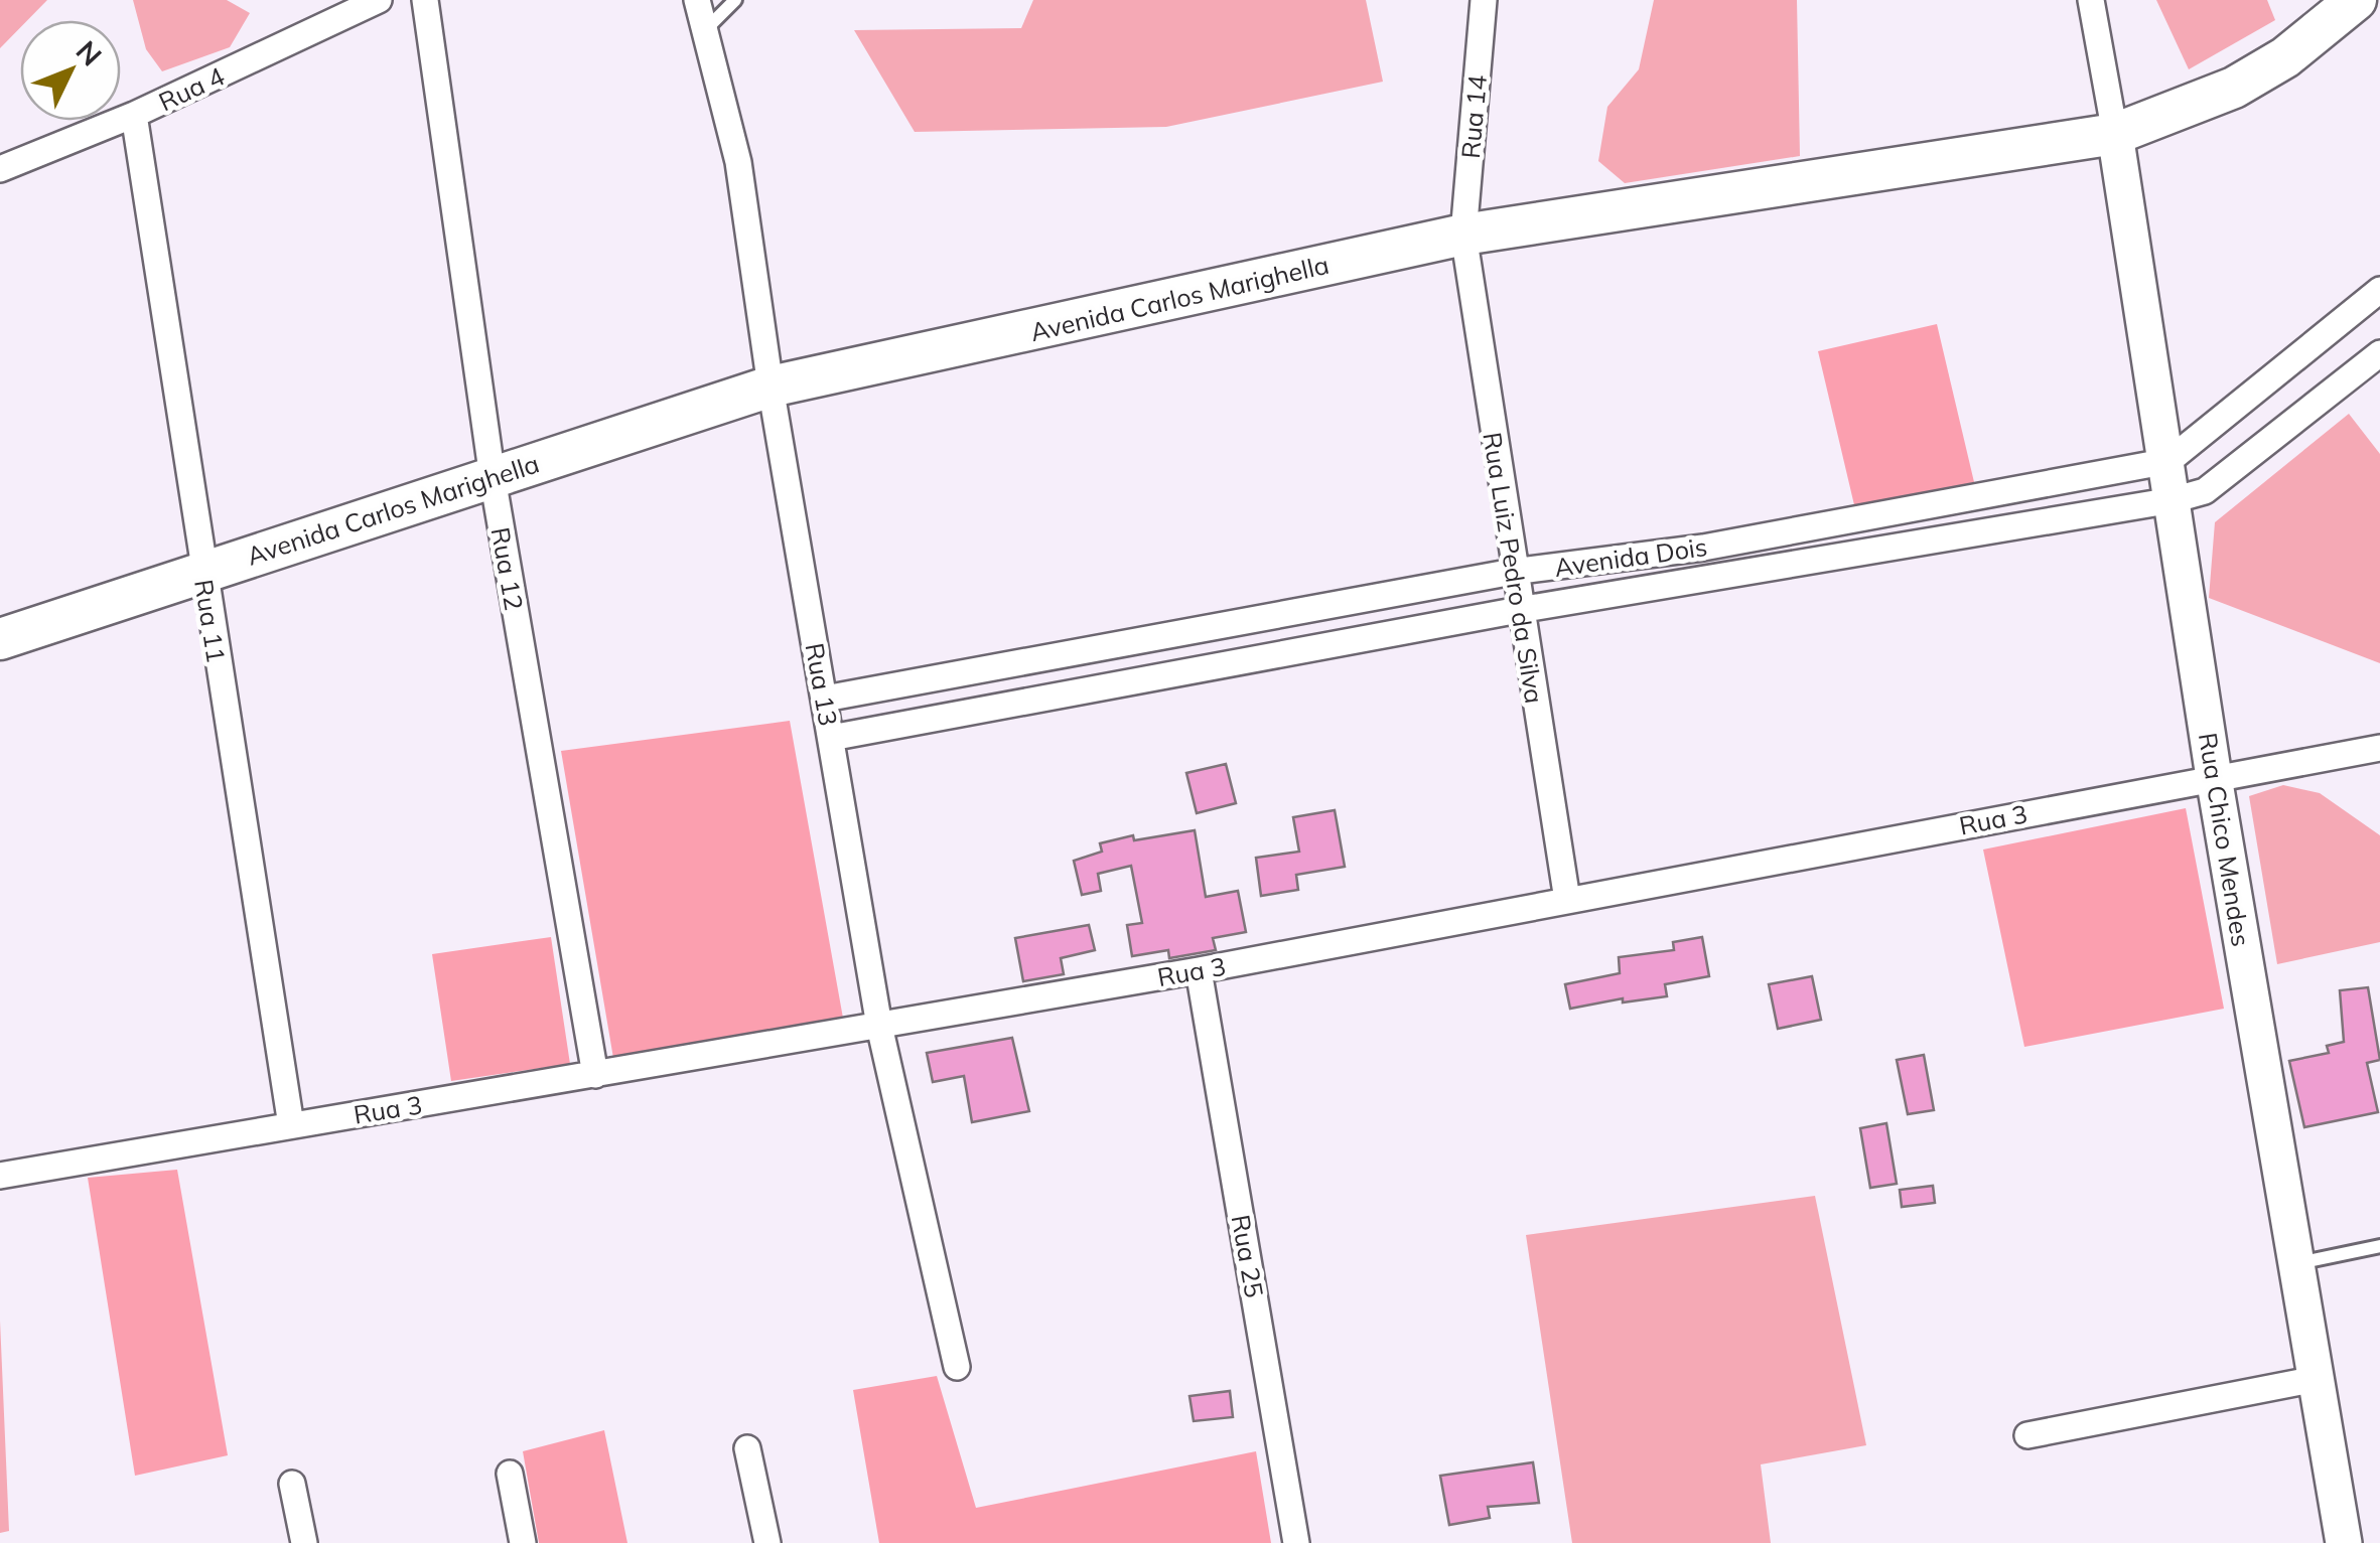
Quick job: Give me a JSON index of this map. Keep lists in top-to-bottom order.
{
  "streets": {
    "main road": ["Avenida Carlos Marighella", "Rua Chico Mendes"],
    "street": [
      "Rua 4",
      "Rua 14",
      "Avenida Dois",
      "Rua Luiz Pedro da Silva",
      "Rua 12",
      "Rua 11",
      "Rua 13",
      "Rua 3",
      "Rua 25"
    ]
  },
  "crossings": [
    ["Rua 4", "Rua 11"],
    ["Rua 14", "Avenida Carlos Marighella"],
    ["Rua 14", "Rua Luiz Pedro da Silva"],
    ["Avenida Carlos Marighella", "Rua Luiz Pedro da Silva"],
    ["Avenida Carlos Marighella", "Rua 12"],
    ["Avenida Carlos Marighella", "Rua 11"],
    ["Avenida Carlos Marighella", "Rua 13"],
    ["Avenida Carlos Marighella", "Rua Chico Mendes"],
    ["Avenida Dois", "Rua Luiz Pedro da Silva"],
    ["Avenida Dois", "Rua 13"],
    ["Avenida Dois", "Rua Chico Mendes"],
    ["Rua Luiz Pedro da Silva", "Rua 3"],
    ["Rua 12", "Rua 3"],
    ["Rua 11", "Rua 3"],
    ["Rua 13", "Rua 3"],
    ["Rua 3", "Rua Chico Mendes"],
    ["Rua 3", "Rua 25"]
  ],
  "north": "top right"
}
